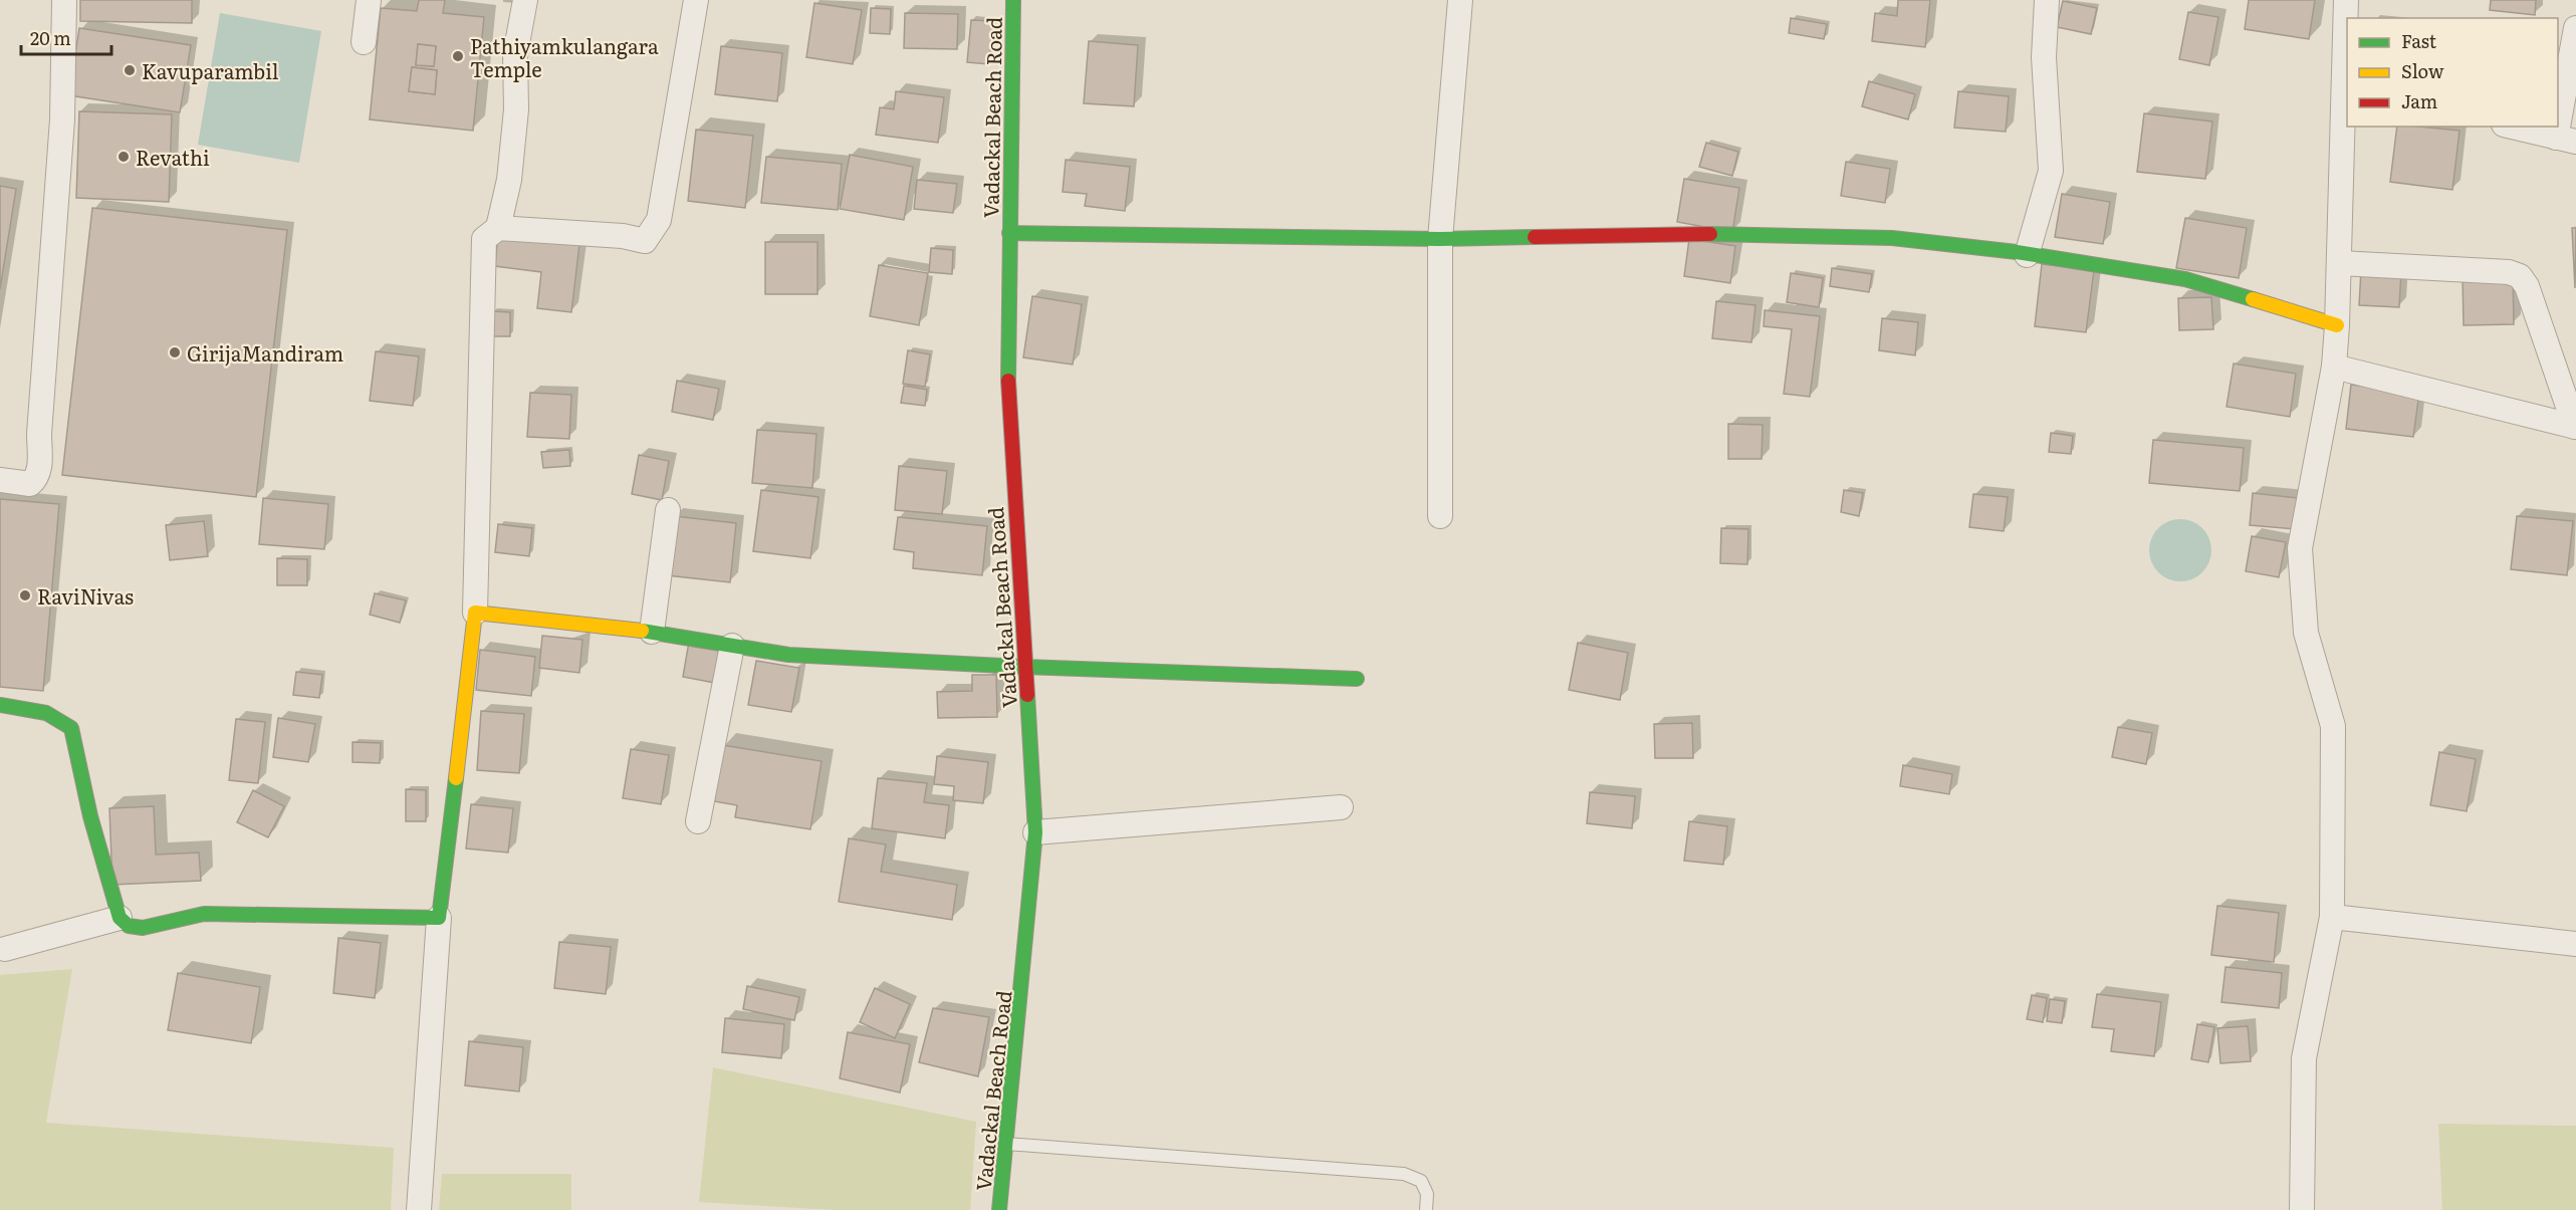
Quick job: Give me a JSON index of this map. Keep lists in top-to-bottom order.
{
  "streets": {
    "street": ["Vadackal Beach Road"]
  },
  "places": [
    "Pathiyamkulangara Temple",
    "Kavuparambil",
    "Revathi",
    "GirijaMandiram",
    "RaviNivas"
  ],
  "legend": ["Fast", "Slow", "Jam"],
  "scale_bar": "20 m"
}
